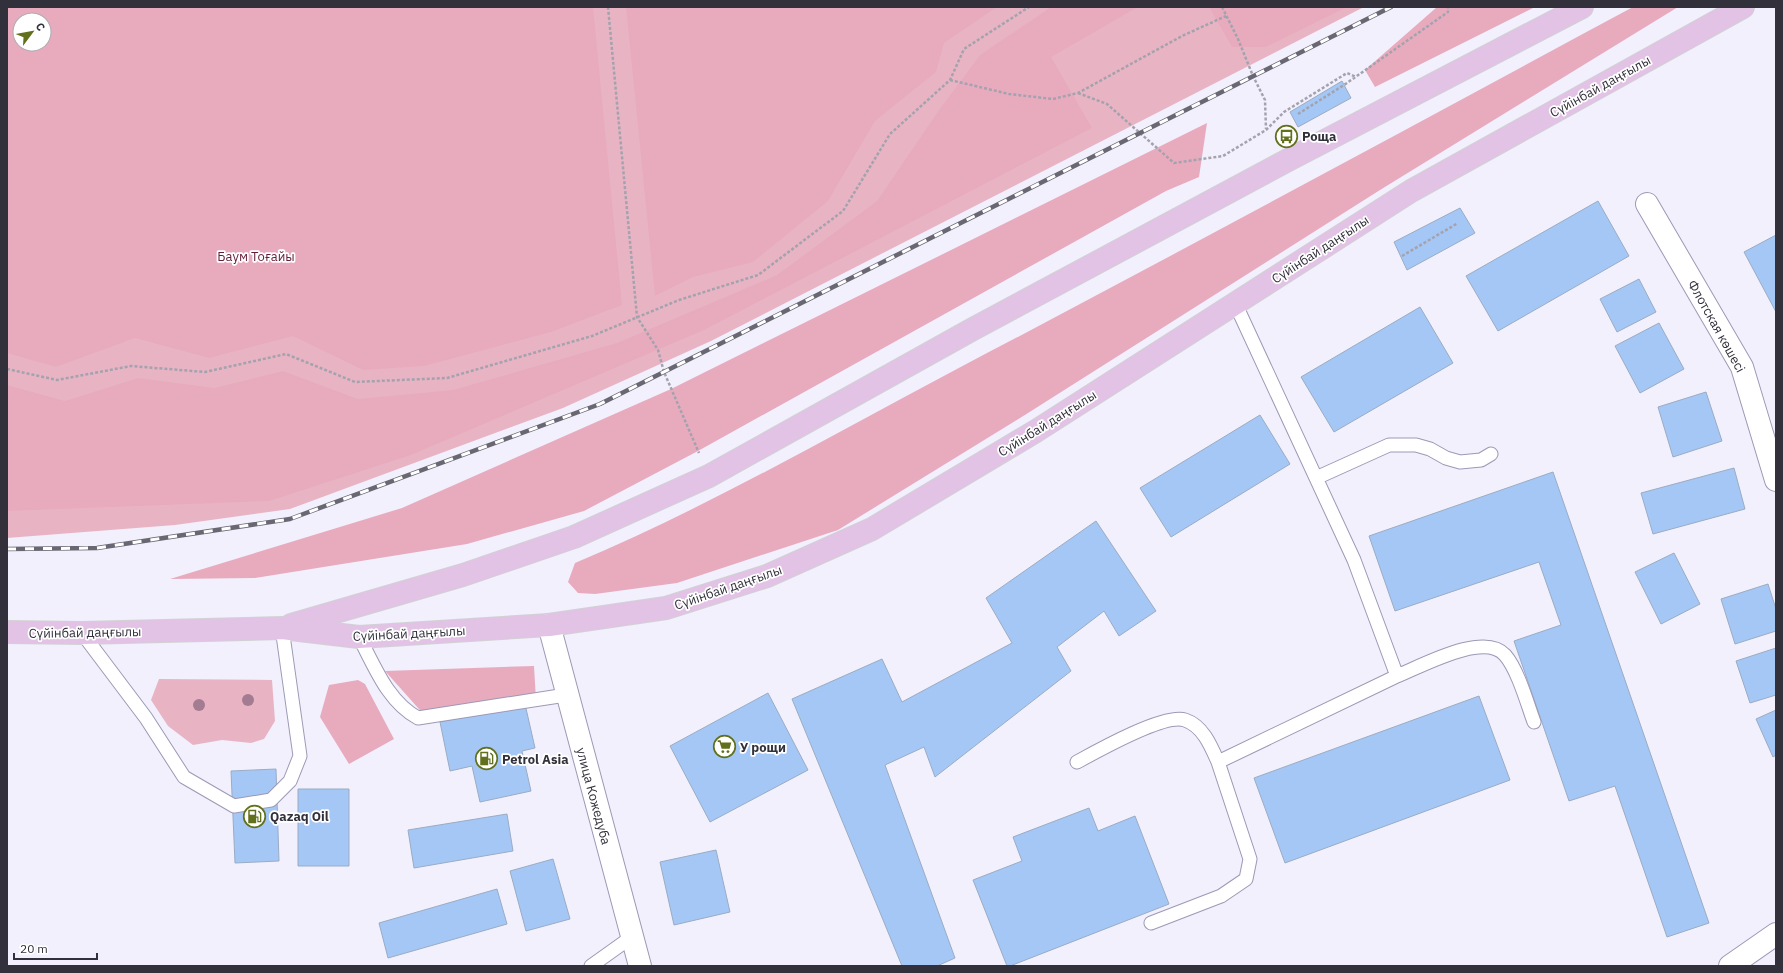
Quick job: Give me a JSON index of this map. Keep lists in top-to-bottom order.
{
  "streets": {
    "main road": ["Сүйінбай даңғылы"],
    "street": ["Флотская көшесі", "улица Кожедуба"]
  },
  "crossings": [
    ["Сүйінбай даңғылы", "улица Кожедуба"]
  ],
  "parks": ["Баум Тоғайы"],
  "places": {
    "bus stop": ["Роща"],
    "supermarket": ["У рощи"],
    "fuel station": ["Petrol Asia", "Qazaq Oil"]
  },
  "scale_bar": "20 m",
  "north": "top right"
}
